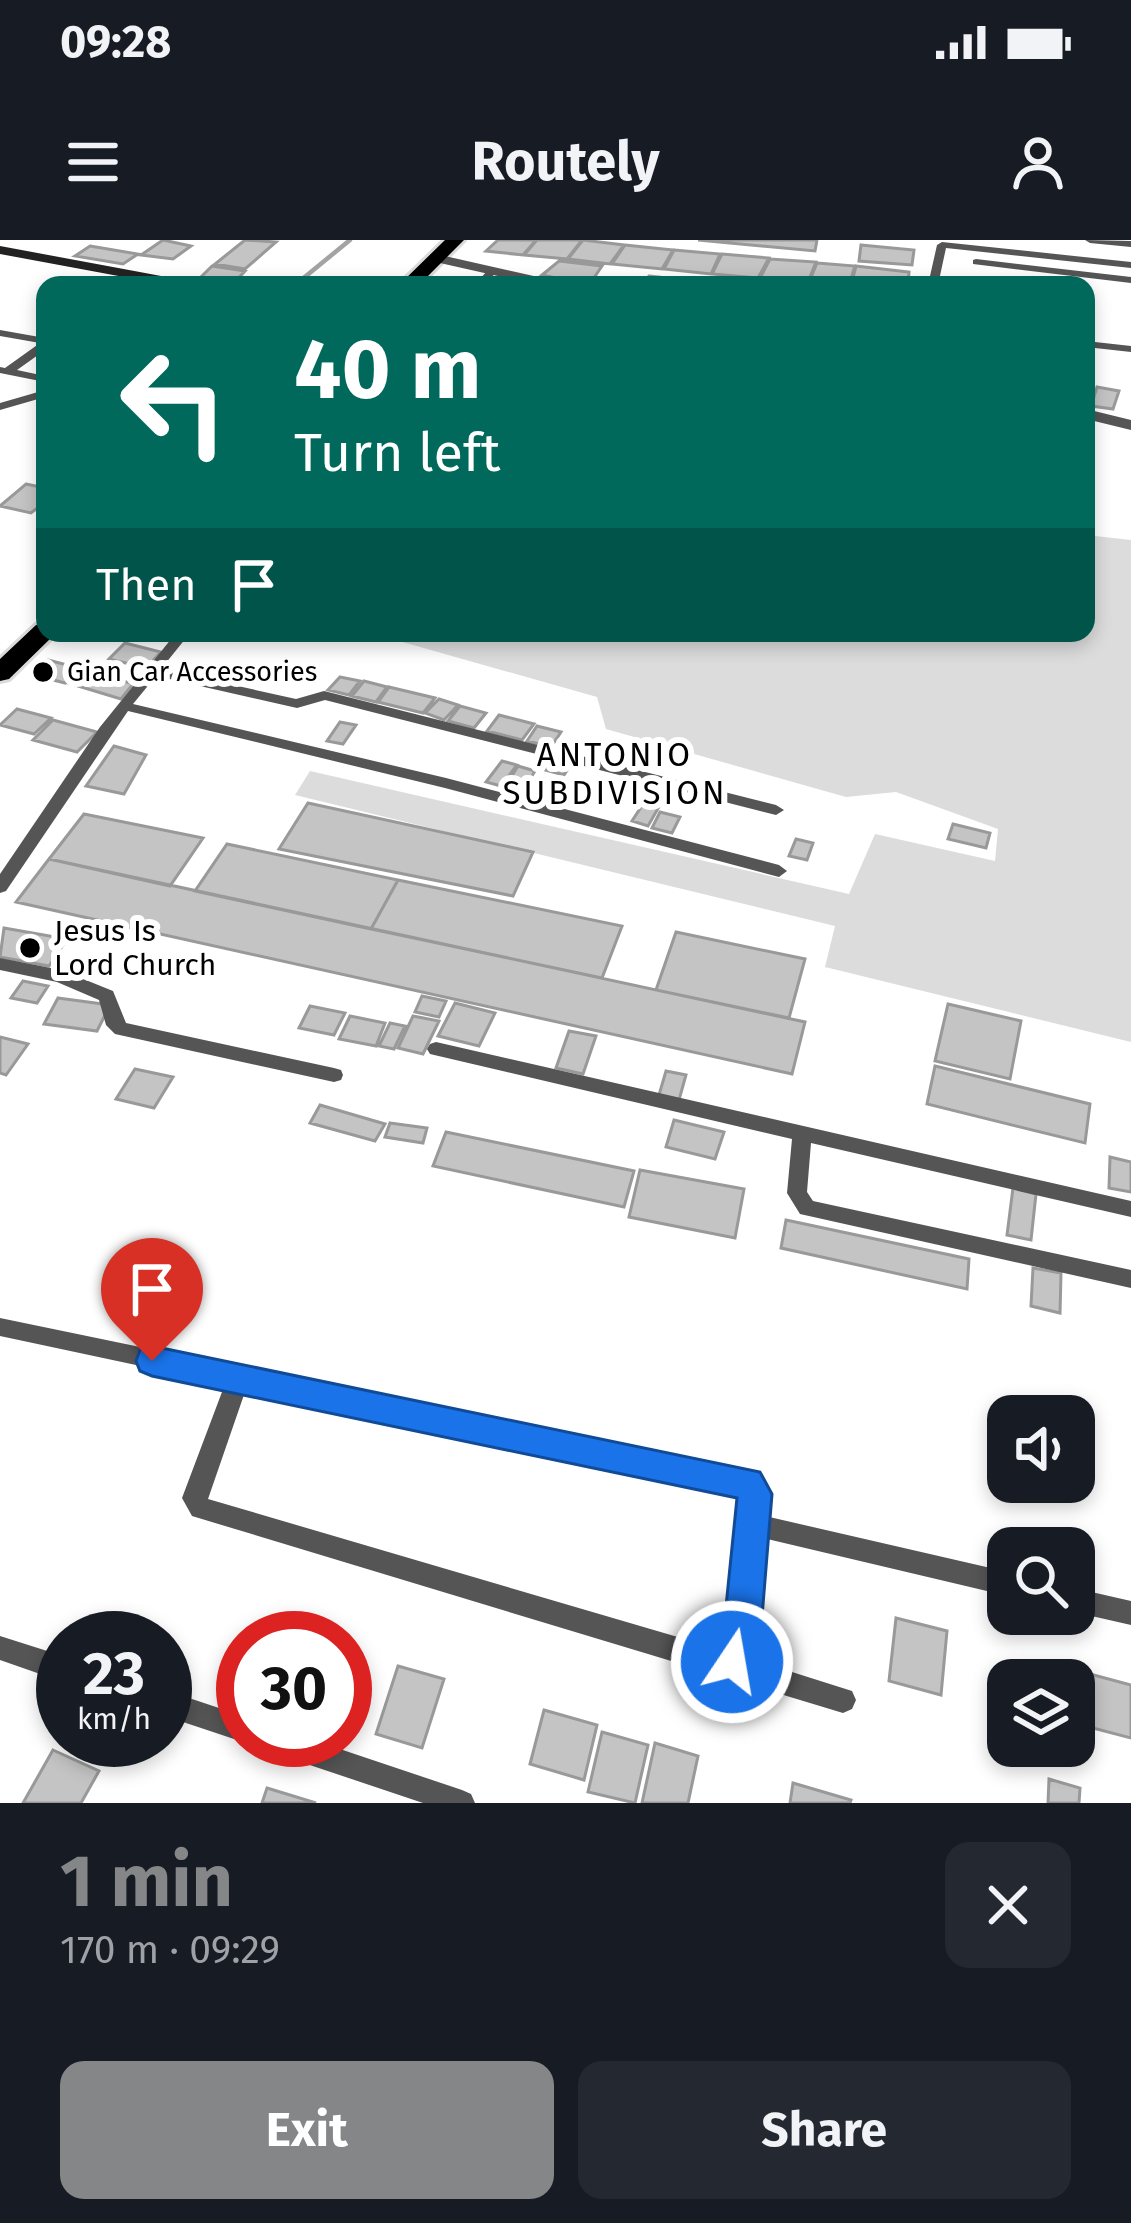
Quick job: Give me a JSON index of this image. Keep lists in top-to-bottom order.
{
  "districts": ["ANTONIO SUBDIVISION"],
  "places": ["Gian Car Accessories", "Jesus Is Lord Church"],
  "page": {
    "status": "09:28",
    "header": "Routely",
    "turn": ["40 m", "Turn left"],
    "then": "Then",
    "speed": "23 km/h",
    "limit": "30",
    "heading": ["1 min", "170 m · 09:29"],
    "buttons": ["Exit", "Share"]
  }
}
